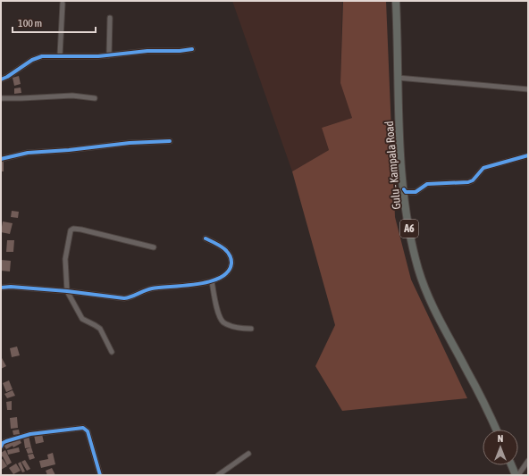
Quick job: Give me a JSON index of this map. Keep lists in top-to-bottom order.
{
  "streets": {
    "main road": ["Gulu - Kampala Road", "A6"]
  },
  "scale_bar": "100 m",
  "north": "top"
}
